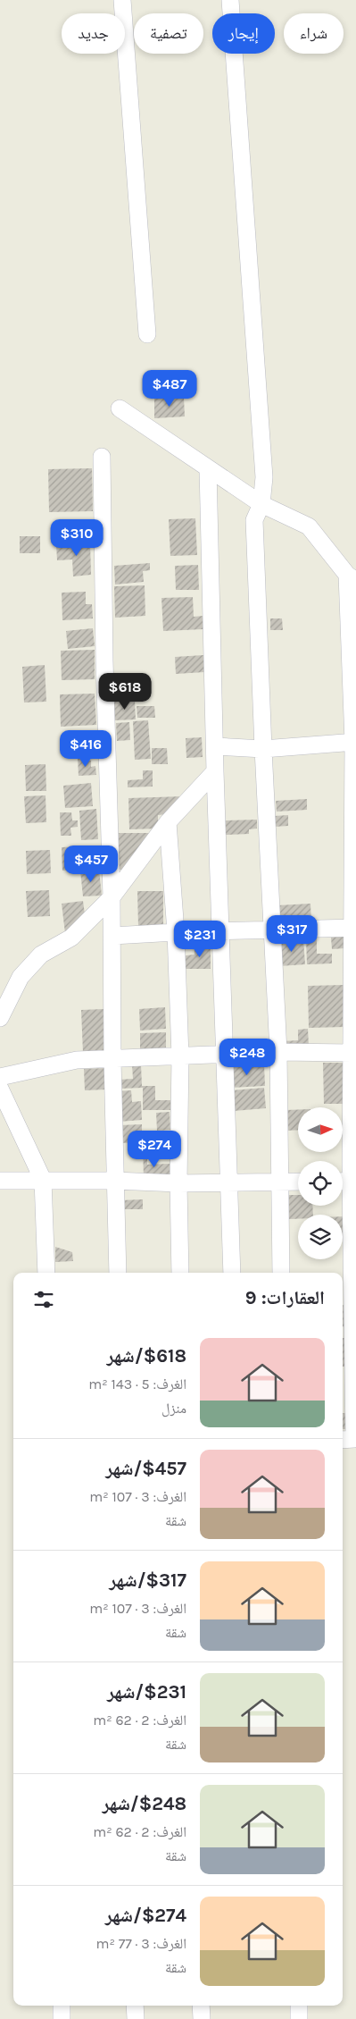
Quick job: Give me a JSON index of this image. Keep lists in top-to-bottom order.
{
  "north": "right",
  "page": {
    "chip": [
      "شراء",
      "إيجار",
      "تصفية",
      "جديد"
    ],
    "price": [
      "$487",
      "$310",
      "$618",
      "$416",
      "$457",
      "$317",
      "$231",
      "$248",
      "$274"
    ],
    "heading": "العقارات: 9",
    "list": [
      {
        "name": "$618/شهر",
        "note": "الغرف: 5 · 143 m² · منزل"
      },
      {
        "name": "$457/شهر",
        "note": "الغرف: 3 · 107 m² · شقة"
      },
      {
        "name": "$317/شهر",
        "note": "الغرف: 3 · 107 m² · شقة"
      },
      {
        "name": "$231/شهر",
        "note": "الغرف: 2 · 62 m² · شقة"
      },
      {
        "name": "$248/شهر",
        "note": "الغرف: 2 · 62 m² · شقة"
      },
      {
        "name": "$274/شهر",
        "note": "الغرف: 3 · 77 m² · شقة"
      }
    ]
  }
}
